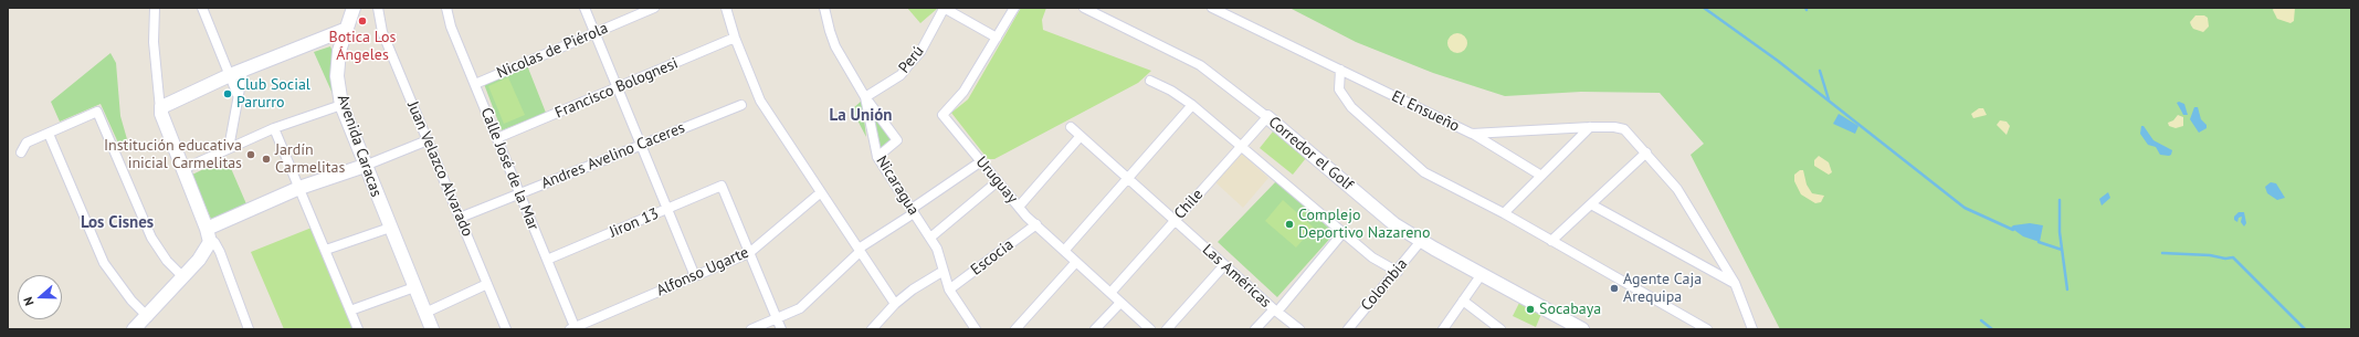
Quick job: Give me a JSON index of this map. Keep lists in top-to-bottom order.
{
  "streets": {
    "main road": ["Avenida Caracas", "Corredor el Golf"],
    "street": [
      "Nicolas de Piérola",
      "Perú",
      "Francisco Bolognesi",
      "El Ensueño",
      "Andres Avelino Caceres",
      "Juan Velazco Alvarado",
      "Calle José de la Mar",
      "Uruguay",
      "Nicaragua",
      "Chile",
      "Jiron 13",
      "Escocia",
      "Alfonso Ugarte",
      "Las Américas",
      "Colombia"
    ]
  },
  "crossings": [
    ["Nicolas de Piérola", "Calle José de la Mar"],
    ["Perú", "Nicaragua"],
    ["Francisco Bolognesi", "Calle José de la Mar"],
    ["Corredor el Golf", "Chile"],
    ["Corredor el Golf", "Colombia"],
    ["Andres Avelino Caceres", "Juan Velazco Alvarado"],
    ["Andres Avelino Caceres", "Calle José de la Mar"],
    ["Calle José de la Mar", "Jiron 13"],
    ["Calle José de la Mar", "Alfonso Ugarte"],
    ["Uruguay", "Chile"],
    ["Uruguay", "Escocia"],
    ["Chile", "Las Américas"],
    ["Jiron 13", "Alfonso Ugarte"]
  ],
  "districts": ["La Unión", "Los Cisnes"],
  "places": [
    "Botica Los Ángeles",
    "Club Social Parurro",
    "Institución educativa inicial Carmelitas",
    "Jardín Carmelitas",
    "Complejo Deportivo Nazareno",
    "Agente Caja Arequipa",
    "Socabaya"
  ],
  "north": "left"
}
